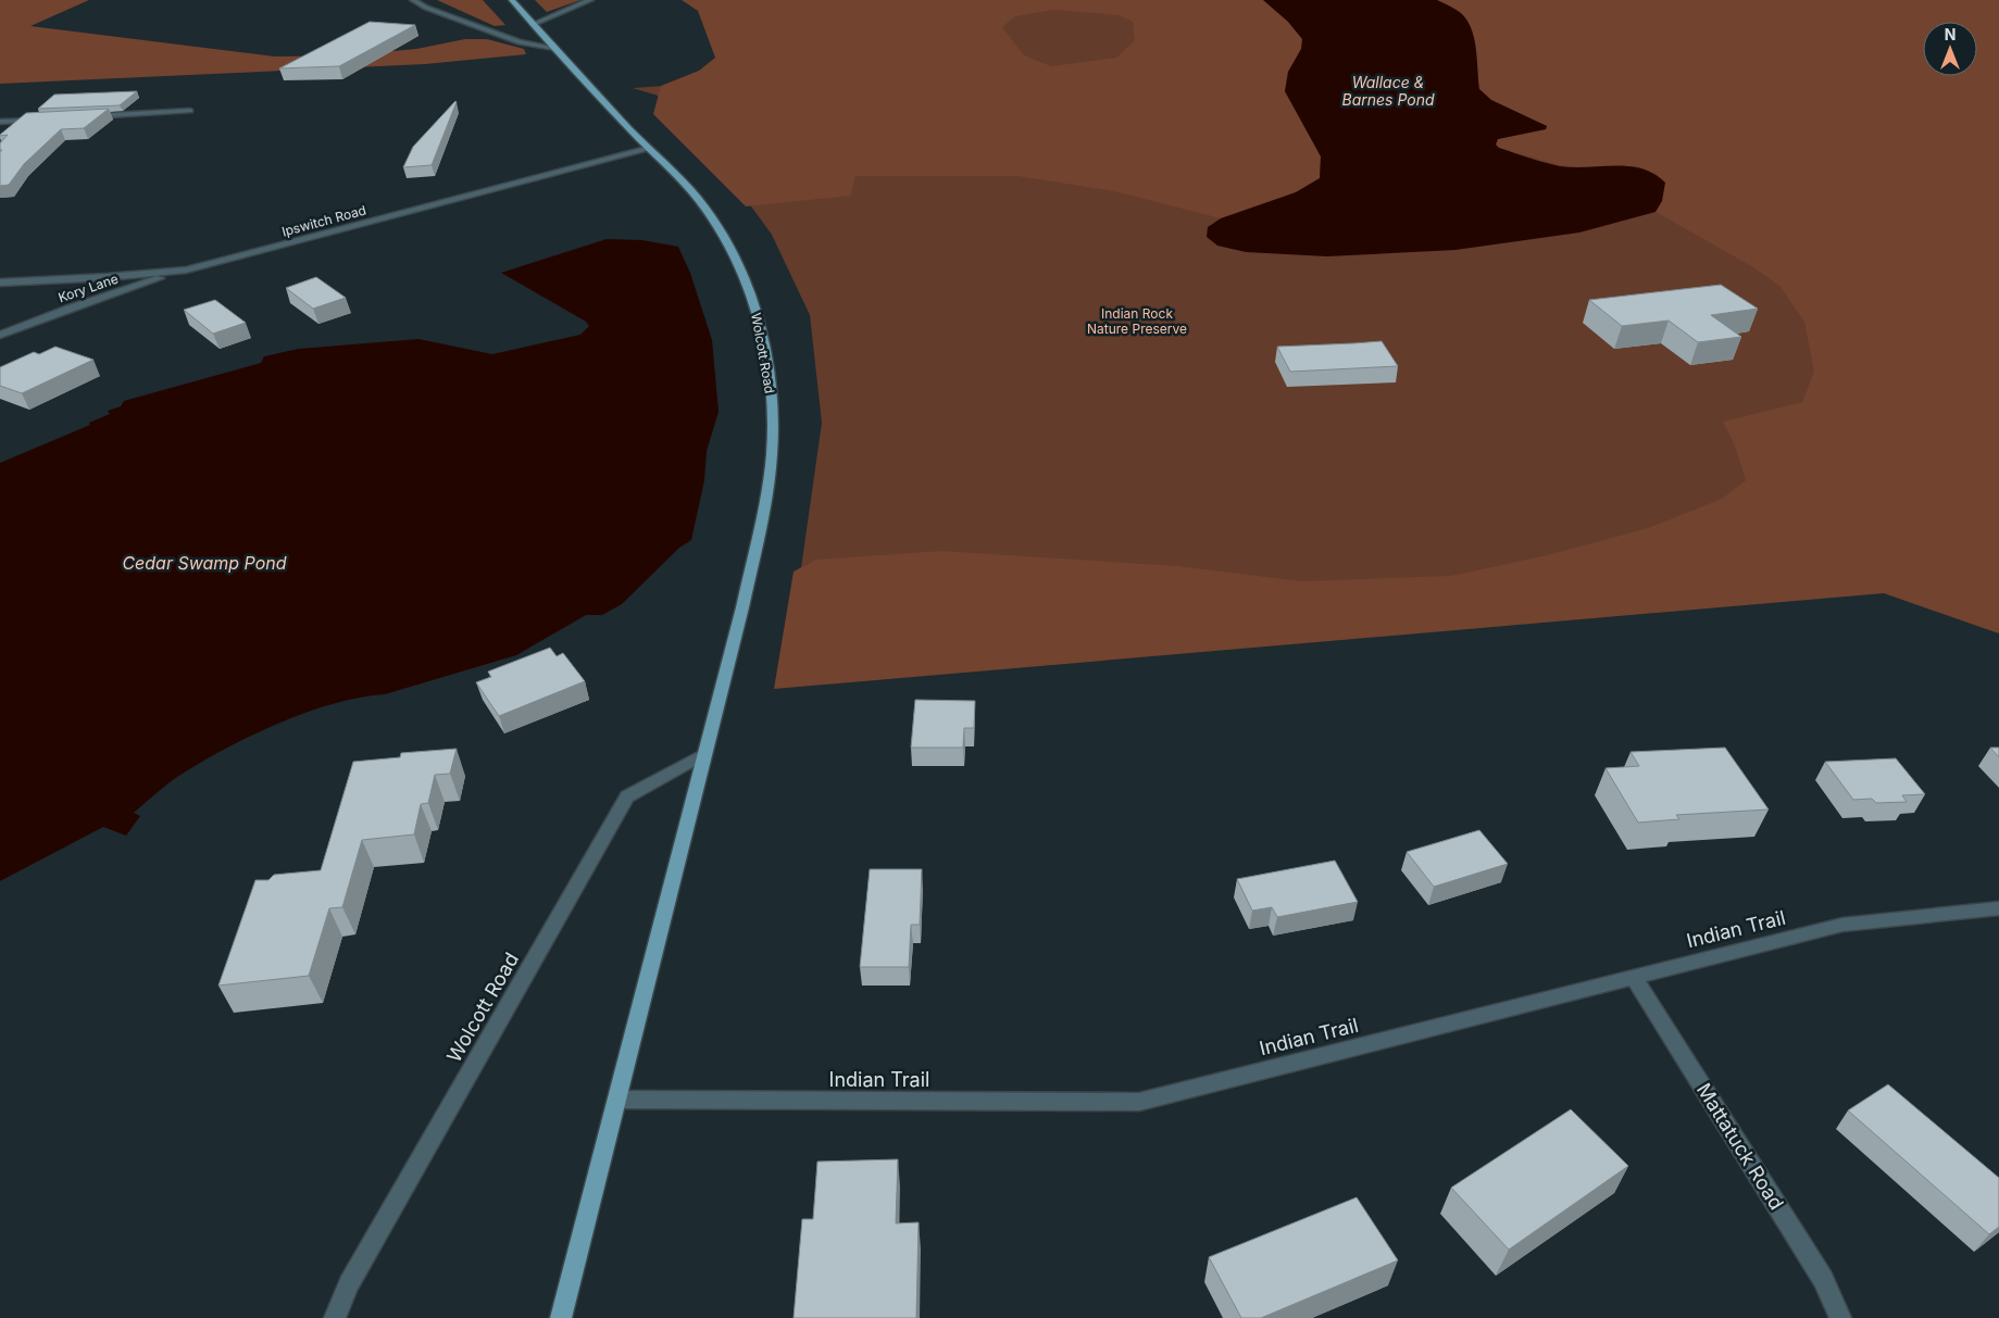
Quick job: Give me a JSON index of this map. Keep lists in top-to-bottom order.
{
  "streets": {
    "main road": ["Wolcott Road"],
    "street": [
      "Ipswitch Road",
      "Kory Lane",
      "Indian Trail",
      "Mattatuck Road"
    ]
  },
  "crossings": [
    ["Ipswitch Road", "Kory Lane"],
    ["Ipswitch Road", "Wolcott Road"],
    ["Wolcott Road", "Indian Trail"],
    ["Indian Trail", "Mattatuck Road"]
  ],
  "water": ["Wallace & Barnes Pond", "Cedar Swamp Pond"],
  "parks": ["Indian Rock Nature Preserve"],
  "north": "top"
}
